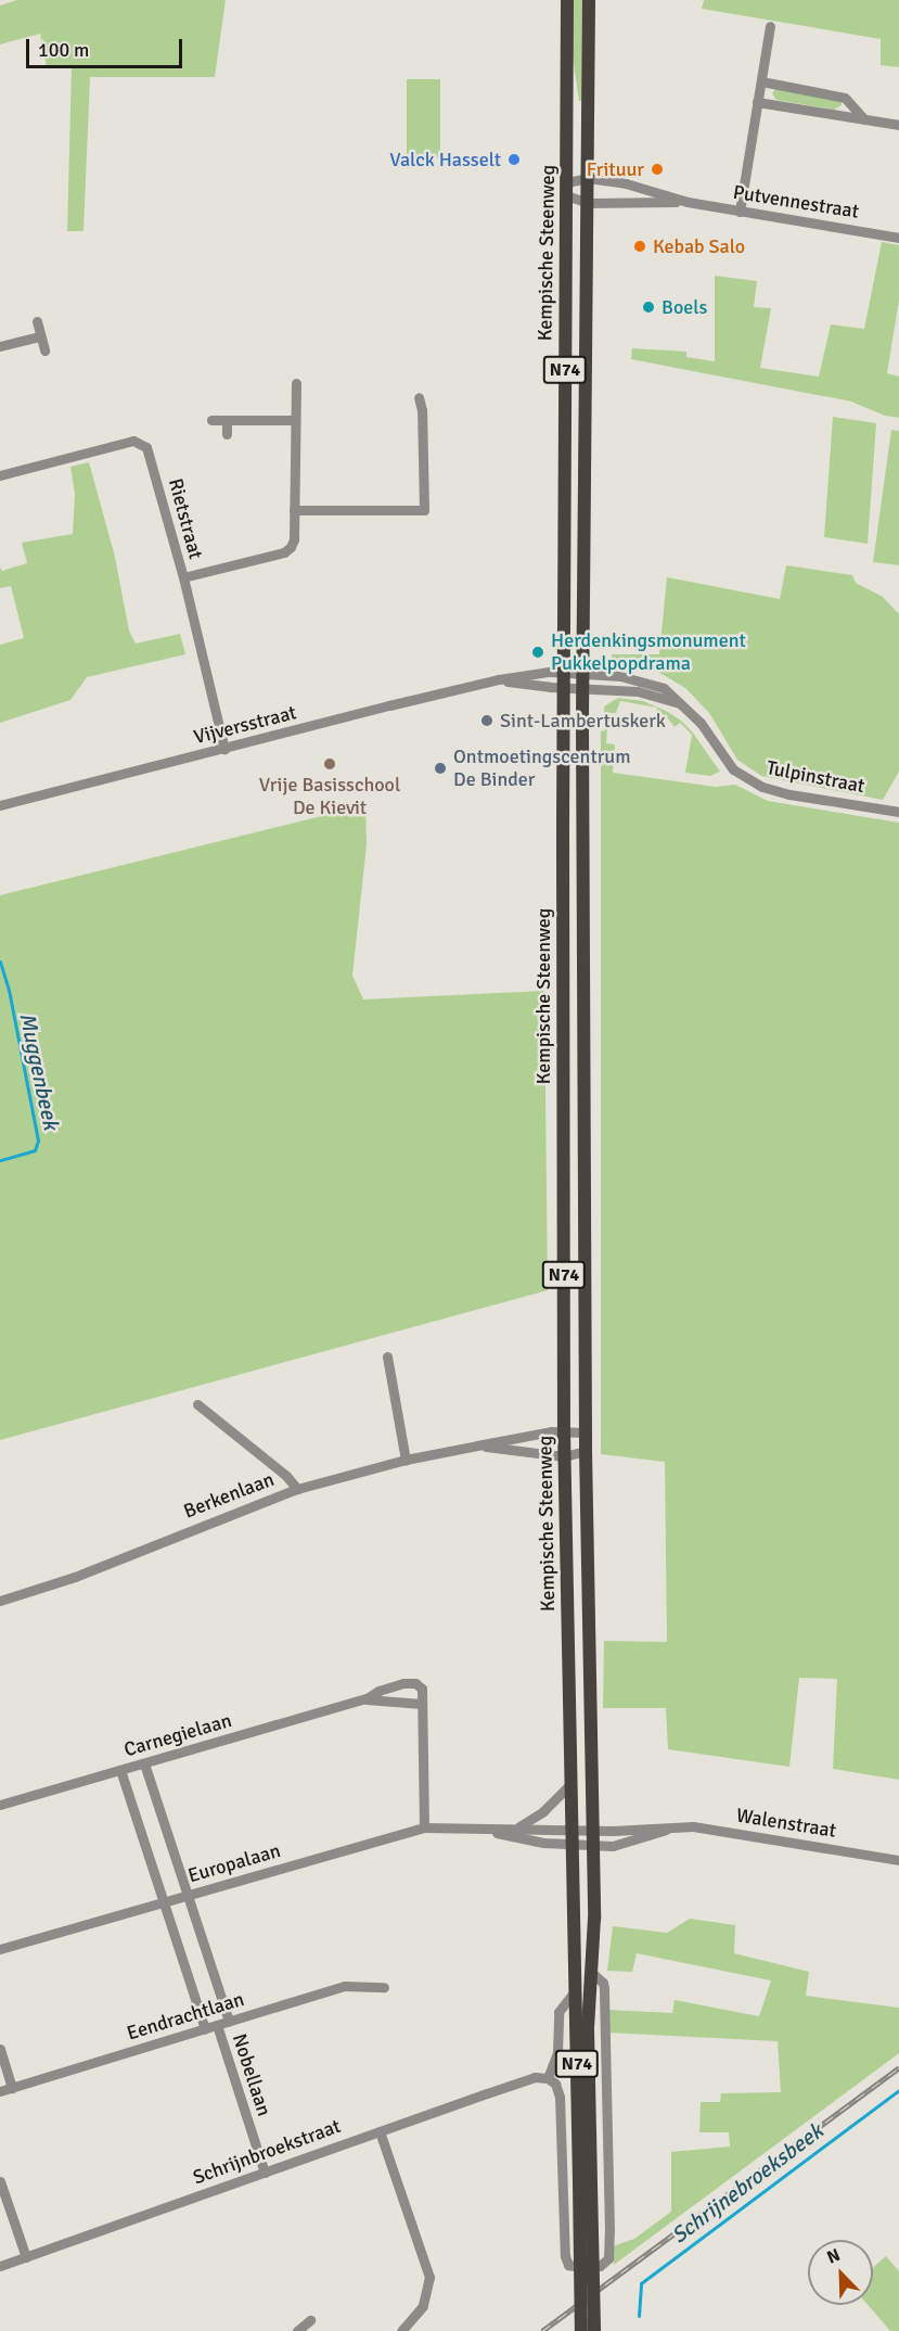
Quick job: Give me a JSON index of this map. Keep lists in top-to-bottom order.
{
  "streets": {
    "main road": ["Kempische Steenweg", "N74"],
    "street": [
      "Putvennestraat",
      "Rietstraat",
      "Vijversstraat",
      "Tulpinstraat",
      "Berkenlaan",
      "Carnegielaan",
      "Walenstraat",
      "Europalaan",
      "Eendrachtlaan",
      "Nobellaan",
      "Schrijnbroekstraat"
    ]
  },
  "crossings": [
    ["Putvennestraat", "Kempische Steenweg"],
    ["Kempische Steenweg", "Vijversstraat"],
    ["Kempische Steenweg", "Tulpinstraat"],
    ["Kempische Steenweg", "Berkenlaan"],
    ["Kempische Steenweg", "Walenstraat"],
    ["Kempische Steenweg", "Europalaan"],
    ["Kempische Steenweg", "Schrijnbroekstraat"],
    ["Rietstraat", "Vijversstraat"],
    ["Vijversstraat", "Tulpinstraat"],
    ["Carnegielaan", "Nobellaan"],
    ["Walenstraat", "Europalaan"],
    ["Europalaan", "Nobellaan"],
    ["Eendrachtlaan", "Nobellaan"],
    ["Nobellaan", "Schrijnbroekstraat"]
  ],
  "water": ["Muggenbeek", "Schrijnebroeksbeek"],
  "places": [
    "Valck Hasselt",
    "Frituur",
    "Kebab Salo",
    "Boels",
    "Herdenkingsmonument Pukkelpopdrama",
    "Sint-Lambertuskerk",
    "Vrije Basisschool De Kievit",
    "Ontmoetingscentrum De Binder"
  ],
  "scale_bar": "100 m",
  "north": "top left"
}
